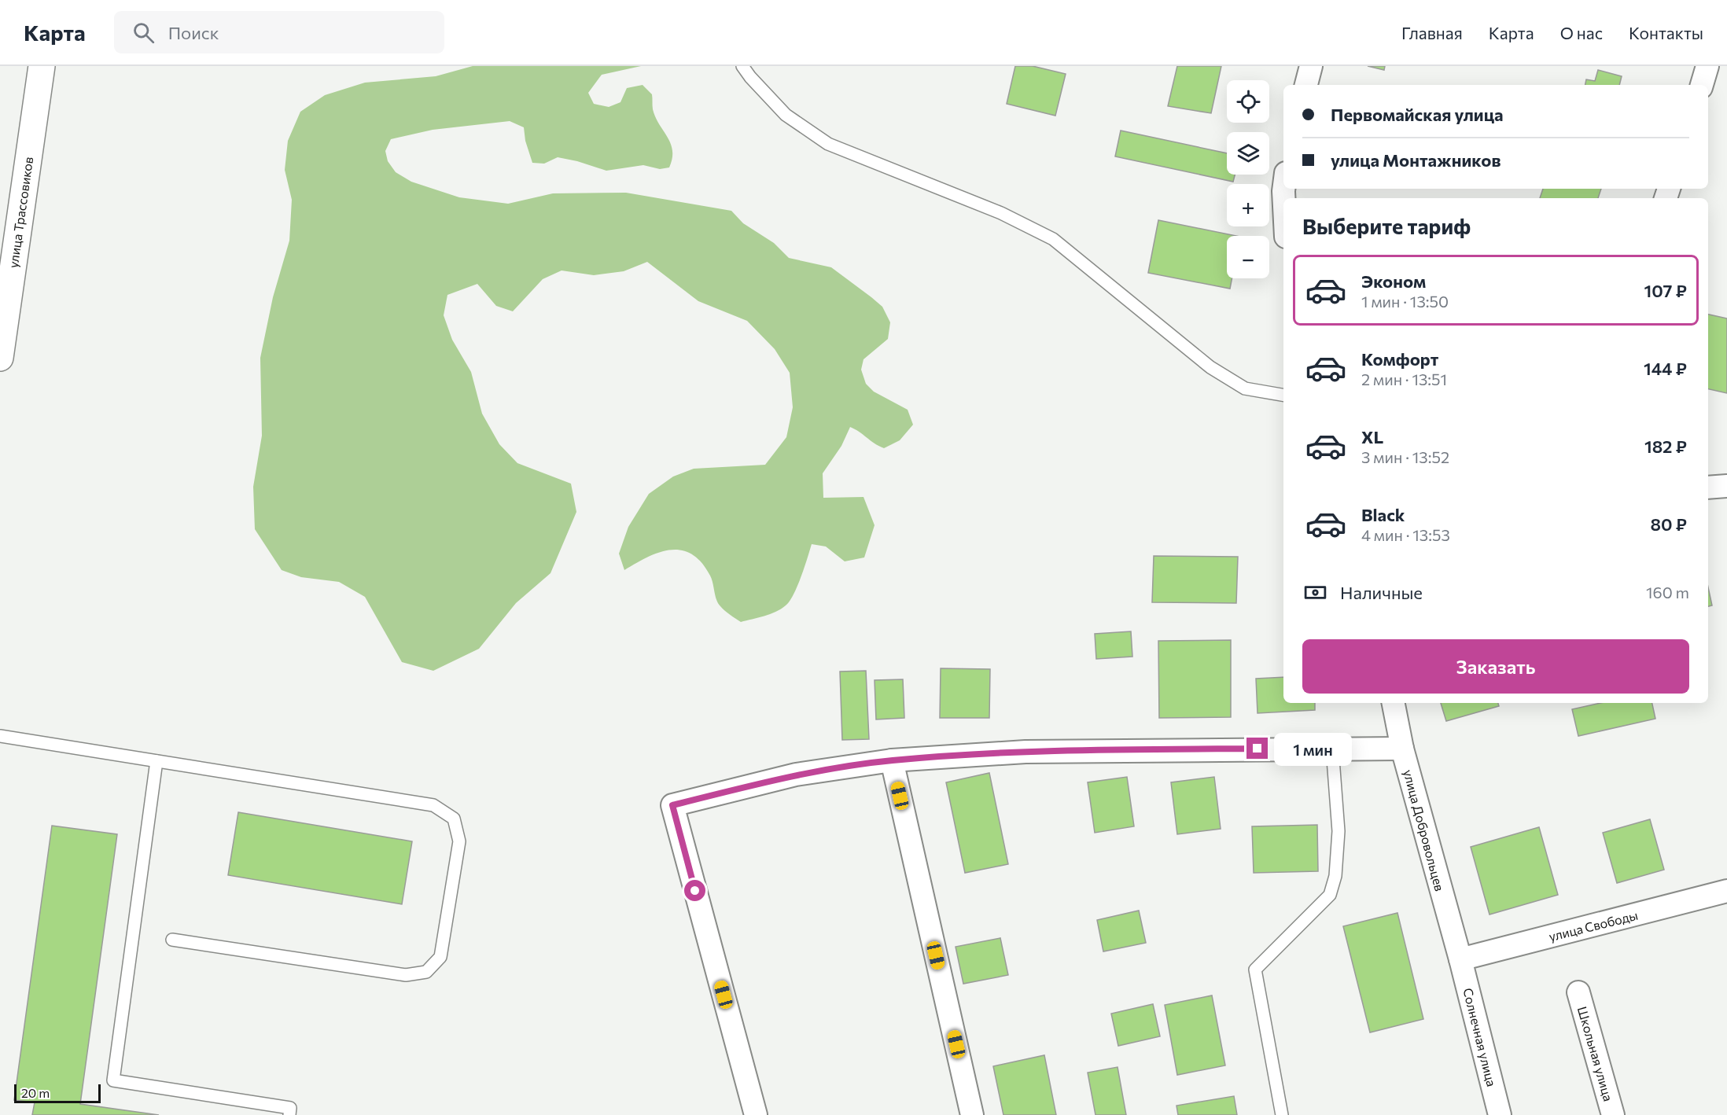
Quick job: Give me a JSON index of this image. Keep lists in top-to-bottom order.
{
  "streets": {
    "main road": ["улица Трассовиков"],
    "street": [
      "улица Добровольцев",
      "улица Свободы",
      "Солнечная улица",
      "Школьная улица"
    ]
  },
  "crossings": [
    ["улица Добровольцев", "улица Свободы"],
    ["улица Добровольцев", "Солнечная улица"],
    ["улица Свободы", "Солнечная улица"]
  ],
  "scale_bar": "20 m",
  "page": {
    "header": "Карта",
    "search": "Поиск",
    "nav": [
      "Главная",
      "Карта",
      "О нас",
      "Контакты"
    ],
    "map_buttons": ["+", "−"],
    "banner": ["Первомайская улица", "улица Монтажников"],
    "heading": "Выберите тариф",
    "list": [
      {
        "name": "Эконом",
        "note": "1 мин · 13:50",
        "value": "107 ₽"
      },
      {
        "name": "Комфорт",
        "note": "2 мин · 13:51",
        "value": "144 ₽"
      },
      {
        "name": "XL",
        "note": "3 мин · 13:52",
        "value": "182 ₽"
      },
      {
        "name": "Black",
        "note": "4 мин · 13:53",
        "value": "80 ₽"
      }
    ],
    "pay": ["Наличные", "160 m"],
    "buttons": "Заказать",
    "bubble": "1 мин",
    "scale": "20 m"
  }
}
